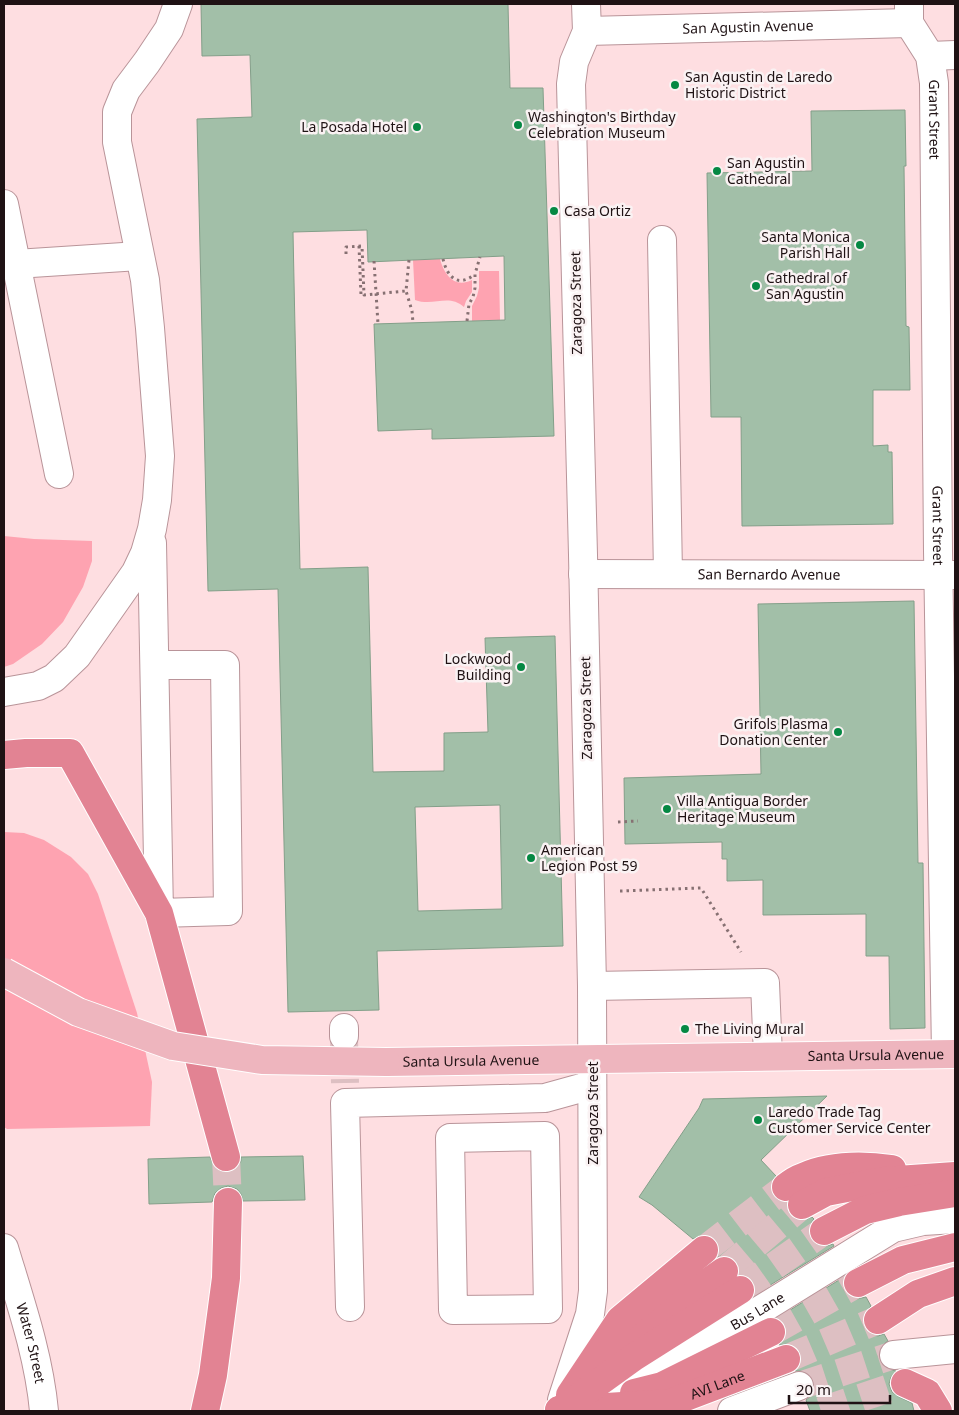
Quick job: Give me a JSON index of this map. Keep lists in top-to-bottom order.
{
  "streets": {
    "highway": ["AVI Lane"],
    "main road": ["Santa Ursula Avenue"],
    "street": [
      "San Agustin Avenue",
      "Grant Street",
      "Zaragoza Street",
      "San Bernardo Avenue",
      "Bus Lane",
      "Water Street"
    ]
  },
  "crossings": [
    ["San Agustin Avenue", "Grant Street"],
    ["San Agustin Avenue", "Zaragoza Street"],
    ["Grant Street", "San Bernardo Avenue"],
    ["Grant Street", "Santa Ursula Avenue"],
    ["Zaragoza Street", "San Bernardo Avenue"],
    ["Zaragoza Street", "Santa Ursula Avenue"],
    ["Zaragoza Street", "Bus Lane"],
    ["Zaragoza Street", "AVI Lane"],
    ["Bus Lane", "AVI Lane"]
  ],
  "places": [
    "San Agustin de Laredo Historic District",
    "Washington's Birthday Celebration Museum",
    "La Posada Hotel",
    "San Agustin Cathedral",
    "Casa Ortiz",
    "Santa Monica Parish Hall",
    "Cathedral of San Agustin",
    "Lockwood Building",
    "Grifols Plasma Donation Center",
    "Villa Antigua Border Heritage Museum",
    "American Legion Post 59",
    "The Living Mural",
    "Laredo Trade Tag Customer Service Center"
  ],
  "scale_bar": "20 m"
}
